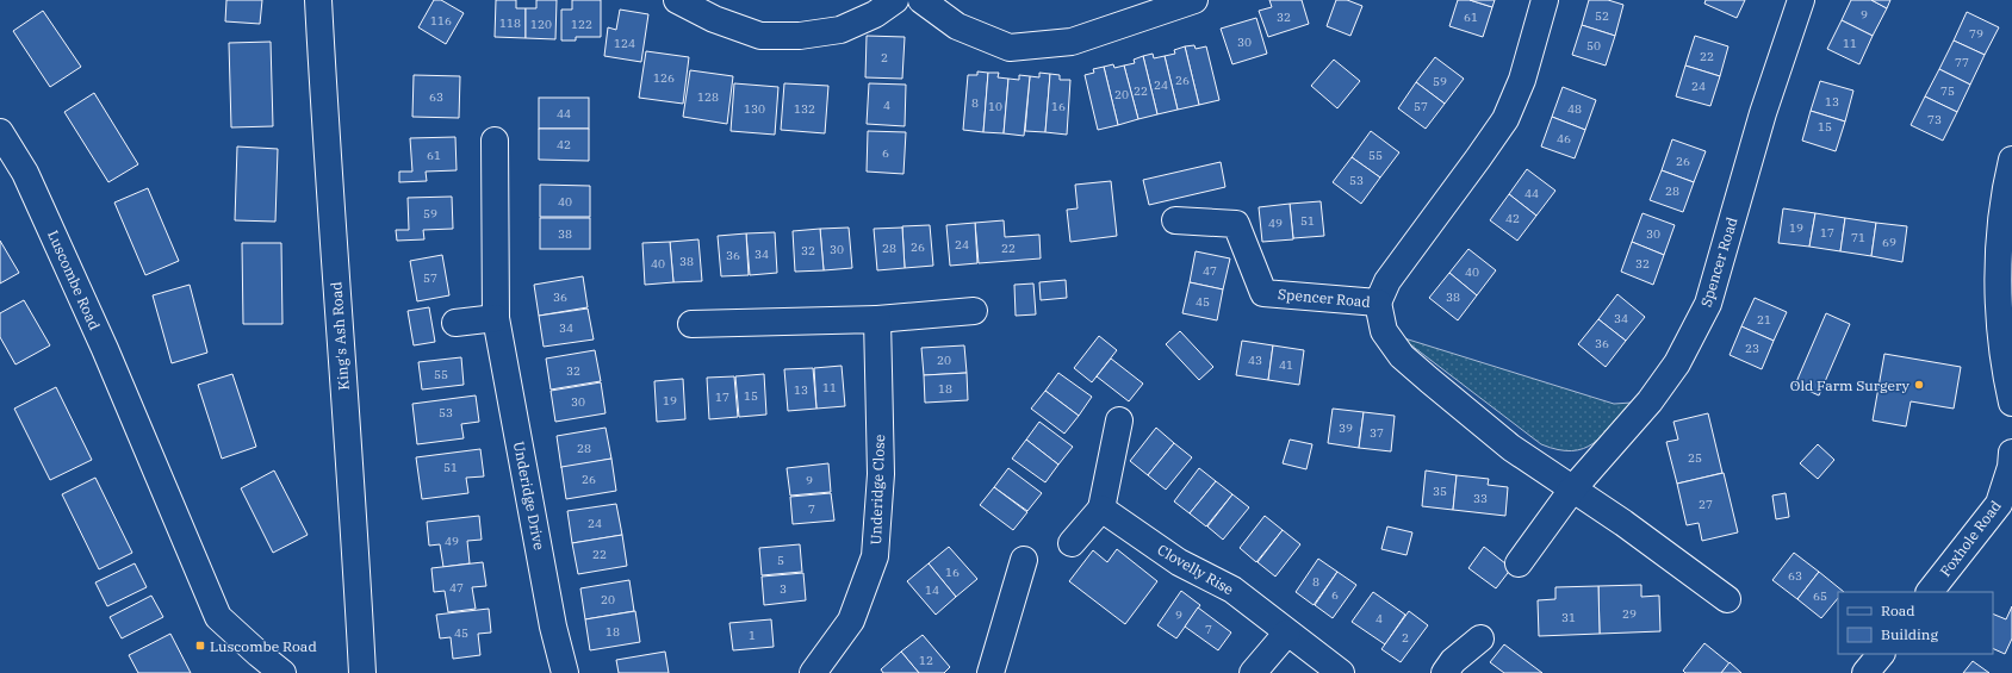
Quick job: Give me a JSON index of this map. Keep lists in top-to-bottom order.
{
  "streets": {
    "main road": [
      "Spencer Road",
      "Luscombe Road",
      "King's Ash Road",
      "Underidge Close",
      "Underidge Drive",
      "Foxhole Road",
      "Clovelly Rise"
    ]
  },
  "places": {
    "other": ["Old Farm Surgery"],
    "transit": ["Luscombe Road"]
  },
  "house_numbers": [
    "9",
    "52",
    "32",
    "61",
    "116",
    "118",
    "120",
    "122",
    "79",
    "30",
    "124",
    "11",
    "50",
    "22",
    "2",
    "77",
    "126",
    "26",
    "59",
    "24",
    "24",
    "22",
    "75",
    "20",
    "63",
    "128",
    "13",
    "8",
    "4",
    "10",
    "16",
    "57",
    "130",
    "132",
    "48",
    "44",
    "73",
    "15",
    "46",
    "42",
    "6",
    "61",
    "55",
    "26",
    "53",
    "28",
    "44",
    "40",
    "59",
    "42",
    "51",
    "49",
    "19",
    "17",
    "38",
    "30",
    "71",
    "69",
    "24",
    "26",
    "28",
    "22",
    "30",
    "32",
    "34",
    "36",
    "38",
    "40",
    "32",
    "47",
    "40",
    "57",
    "36",
    "38",
    "45",
    "34",
    "21",
    "34",
    "36",
    "23",
    "20",
    "43",
    "41",
    "32",
    "55",
    "11",
    "18",
    "13",
    "15",
    "17",
    "19",
    "30",
    "53",
    "39",
    "37",
    "28",
    "25",
    "51",
    "26",
    "9",
    "35",
    "33",
    "27",
    "7",
    "24",
    "49",
    "22",
    "5",
    "16",
    "63",
    "8",
    "47",
    "3",
    "14",
    "6",
    "65",
    "20",
    "29",
    "9",
    "31",
    "4",
    "7",
    "18",
    "45",
    "1",
    "2",
    "12"
  ],
  "legend": ["Road", "Building"]
}
